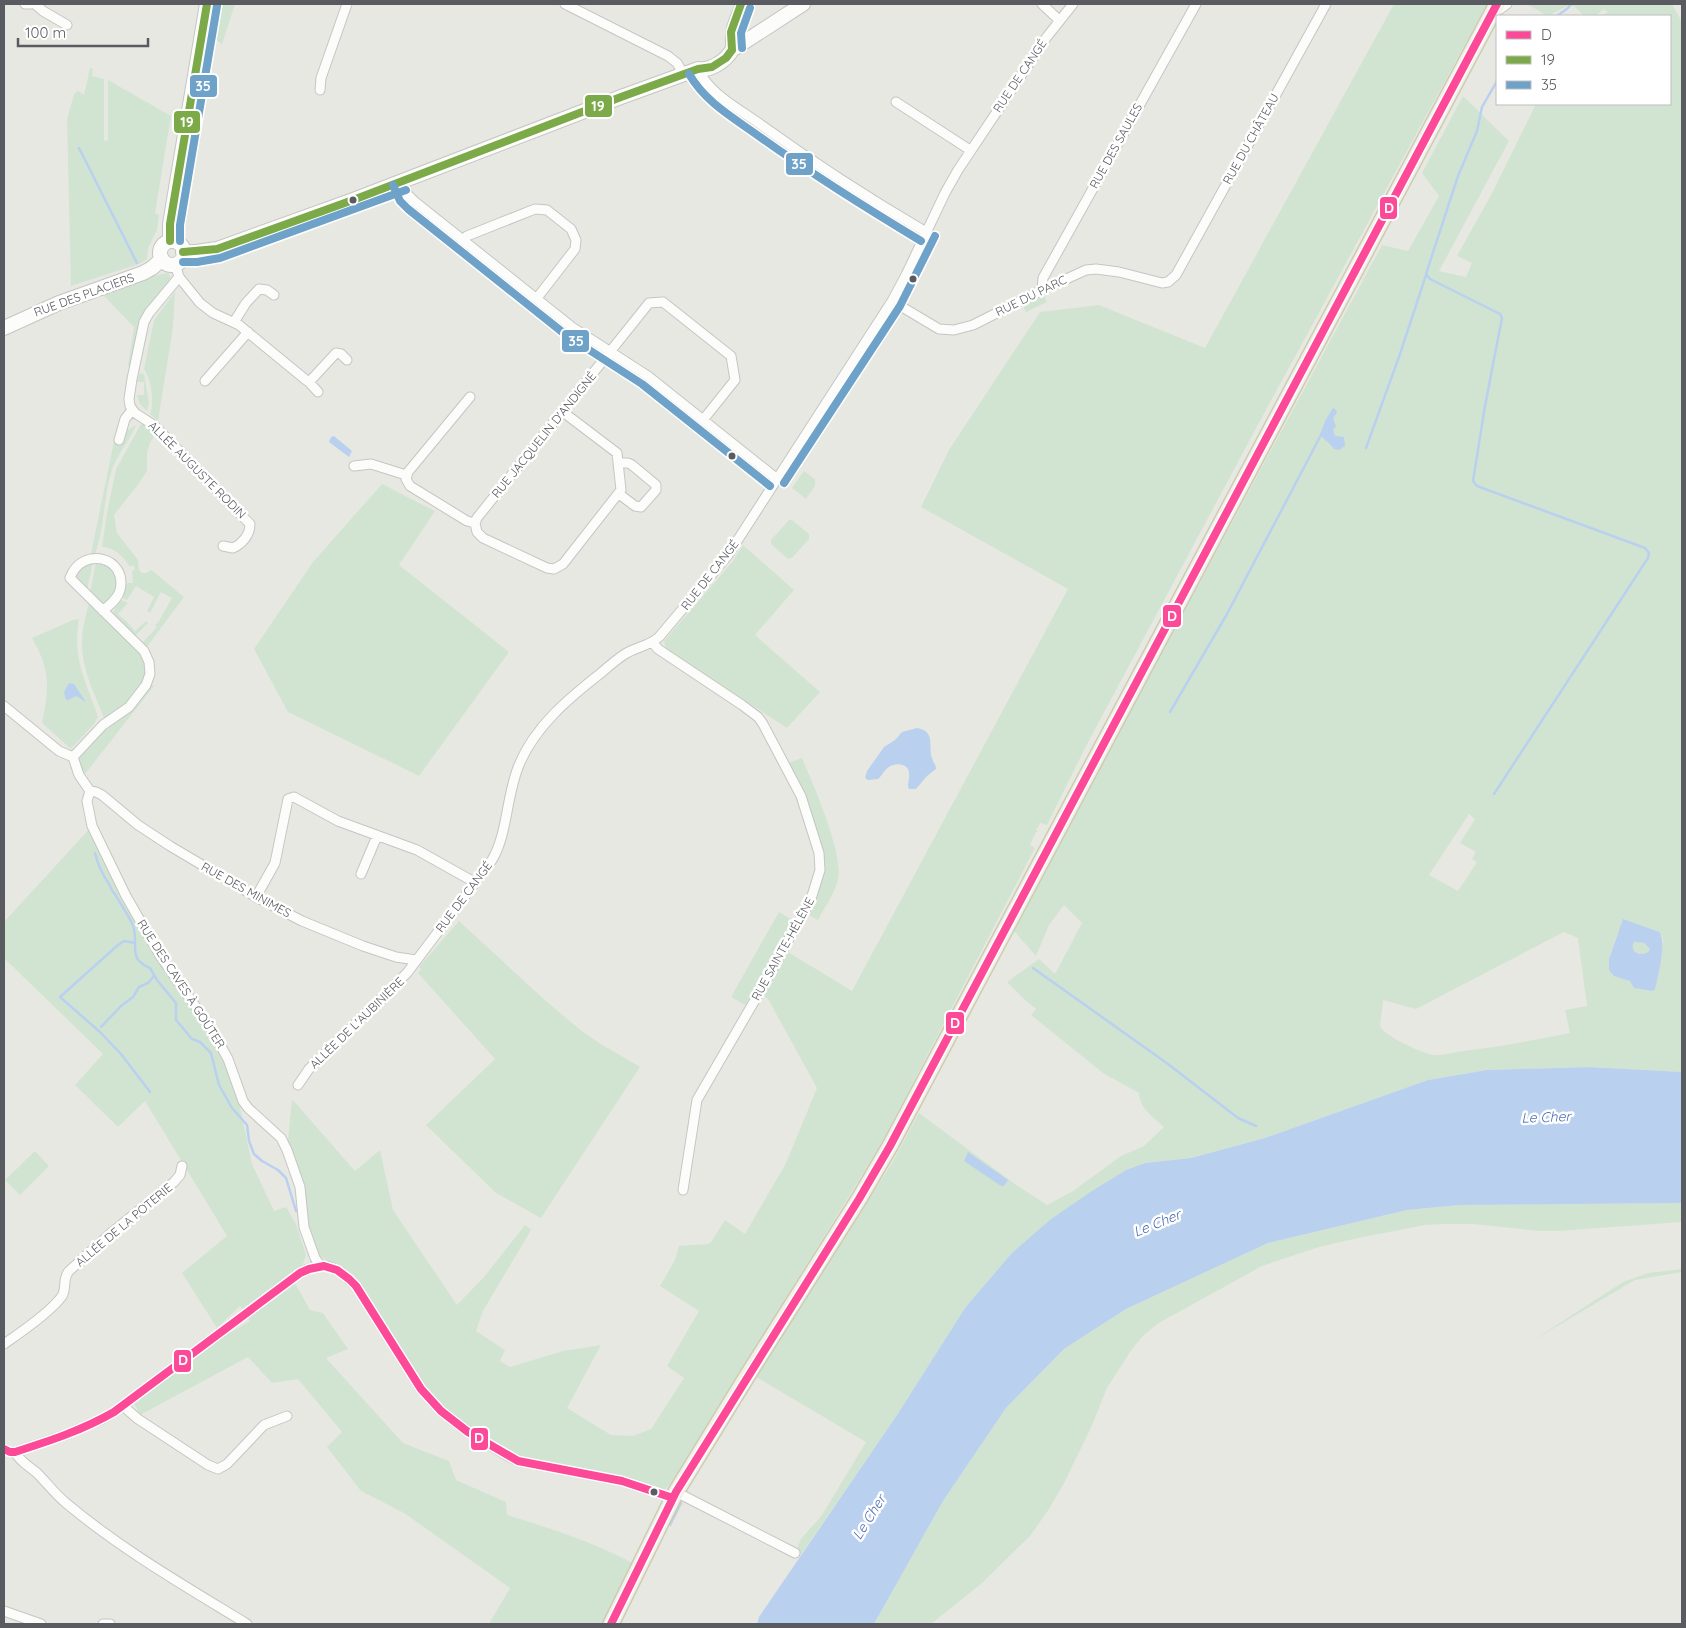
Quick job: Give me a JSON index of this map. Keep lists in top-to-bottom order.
{
  "streets": {
    "street": [
      "RUE DE CANGÉ",
      "RUE DU CHÂTEAU",
      "RUE DES SAULES",
      "RUE DES PLACIERS",
      "RUE DU PARC",
      "RUE JACQUELIN D'ANDIGNÉ",
      "ALLÉE AUGUSTE RODIN",
      "RUE DES MINIMES",
      "RUE SAINTE-HÉLÈNE",
      "RUE DES CAVES À GOÛTER",
      "ALLÉE DE L'AUBINIÈRE",
      "ALLÉE DE LA POTERIE"
    ]
  },
  "crossings": [
    ["RUE DE CANGÉ", "RUE DU PARC"],
    ["RUE DE CANGÉ", "RUE DES MINIMES"],
    ["RUE DE CANGÉ", "RUE SAINTE-HÉLÈNE"],
    ["RUE DE CANGÉ", "ALLÉE DE L'AUBINIÈRE"],
    ["RUE DU CHÂTEAU", "RUE DU PARC"],
    ["RUE DES SAULES", "RUE DU PARC"],
    ["RUE DES MINIMES", "RUE DES CAVES À GOÛTER"],
    ["RUE DES MINIMES", "ALLÉE DE L'AUBINIÈRE"]
  ],
  "water": ["Le Cher"],
  "lines": ["transit line D", "transit line 19", "transit line 35"],
  "legend": ["D", "19", "35"],
  "scale_bar": "100 m"
}
